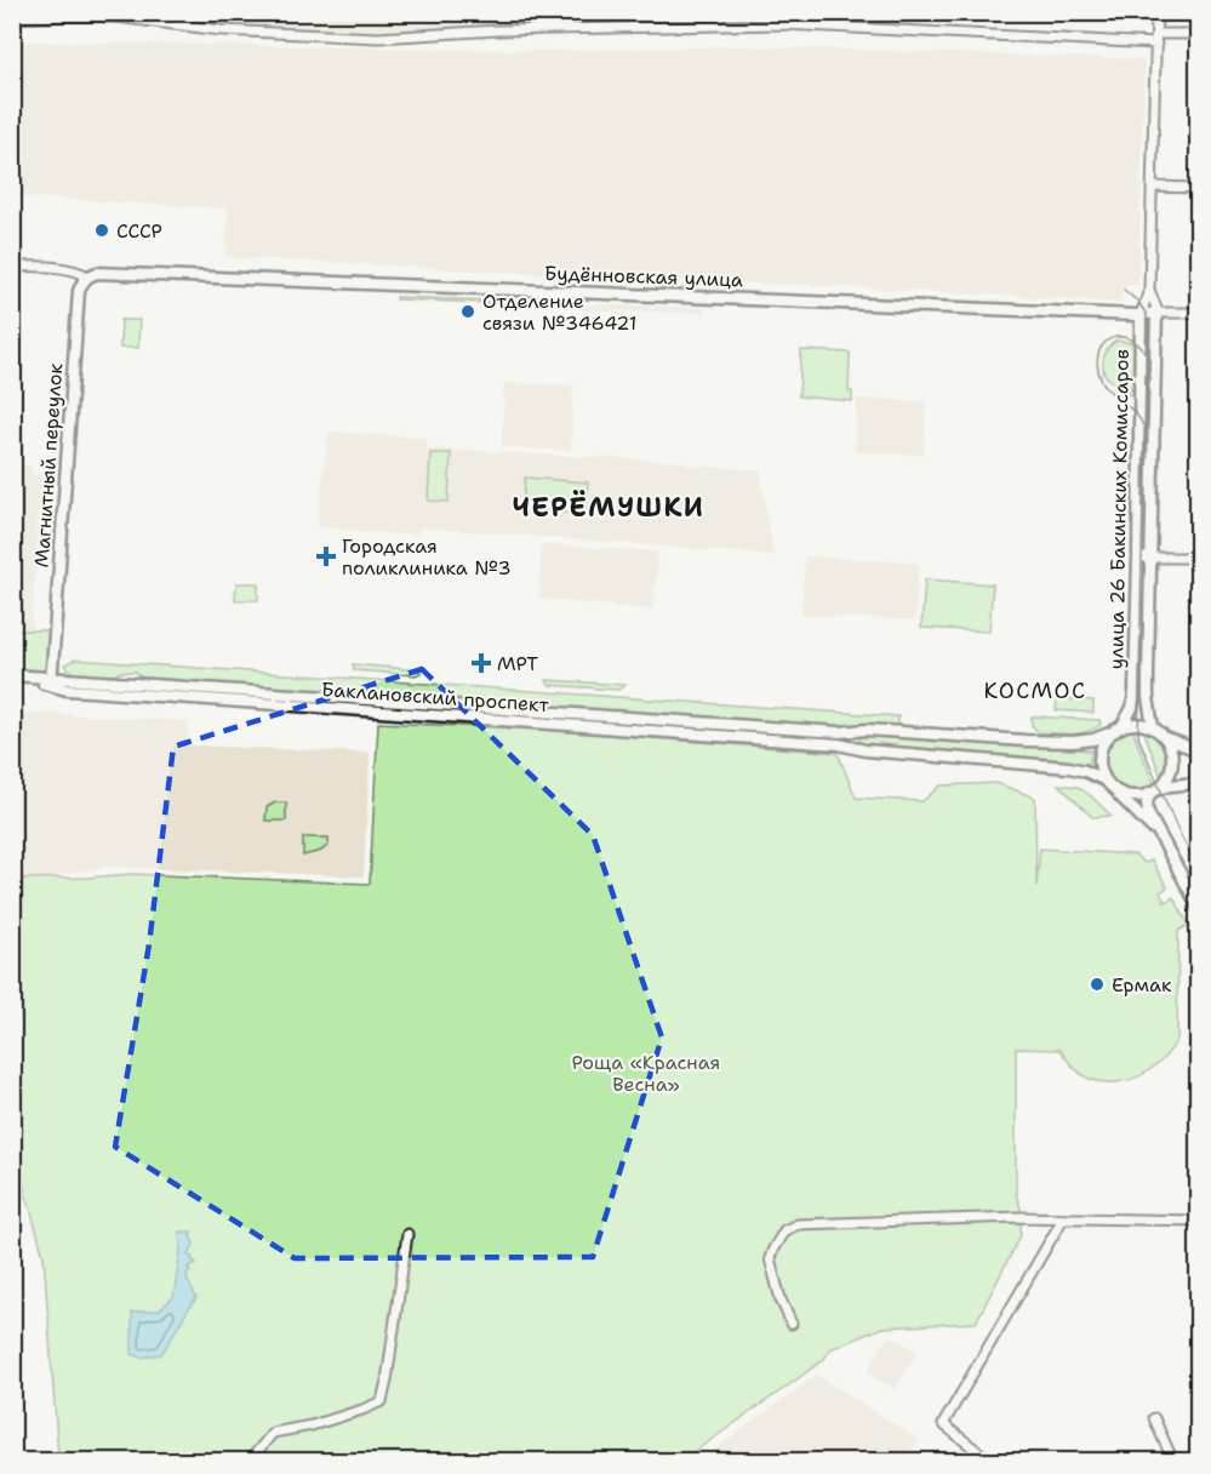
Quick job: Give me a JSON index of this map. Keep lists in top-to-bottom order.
{
  "streets": {
    "main road": [
      "Будённовская улица",
      "Магнитный переулок",
      "улица 26 Бакинских Комиссаров",
      "Баклановский проспект"
    ]
  },
  "crossings": [
    ["Будённовская улица", "Магнитный переулок"],
    ["Будённовская улица", "улица 26 Бакинских Комиссаров"],
    ["Магнитный переулок", "Баклановский проспект"],
    ["улица 26 Бакинских Комиссаров", "Баклановский проспект"]
  ],
  "districts": ["ЧЕРЁМУШКИ", "КОСМОС"],
  "parks": ["Роща «Красная Весна»"],
  "places": {
    "other": ["СССР", "Отделение связи №346421", "Ермак"],
    "health": ["Городская поликлиника №3", "МРТ"]
  }
}
